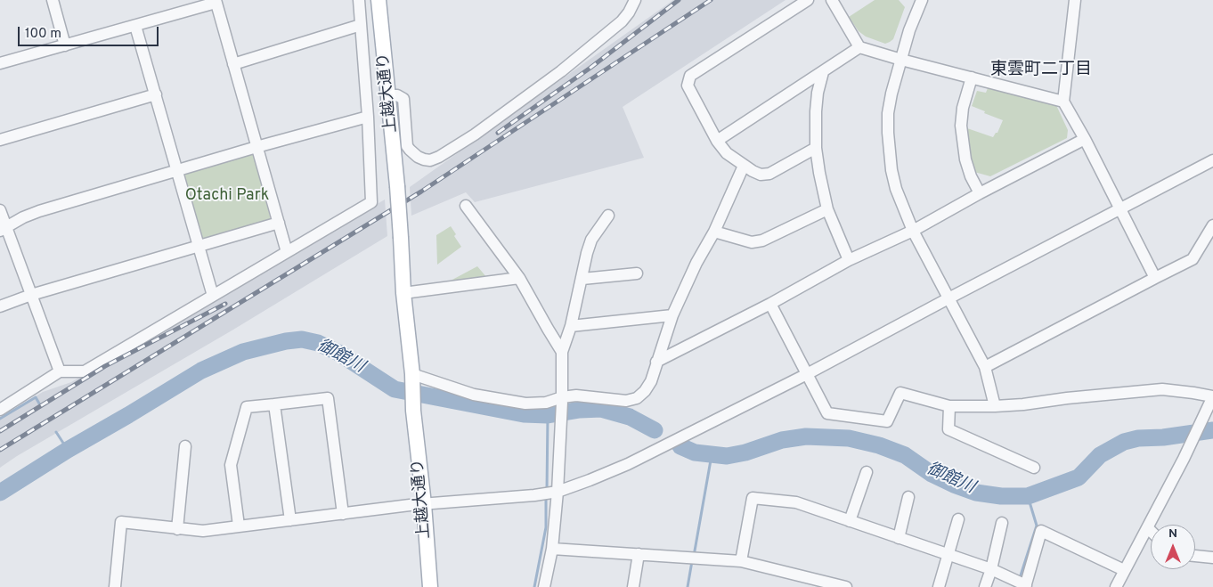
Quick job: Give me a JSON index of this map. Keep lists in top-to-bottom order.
{
  "streets": {
    "main road": ["上越大通り"]
  },
  "districts": ["東雲町二丁目"],
  "water": ["御館川"],
  "parks": ["Otachi Park"],
  "scale_bar": "100 m",
  "north": "top"
}
